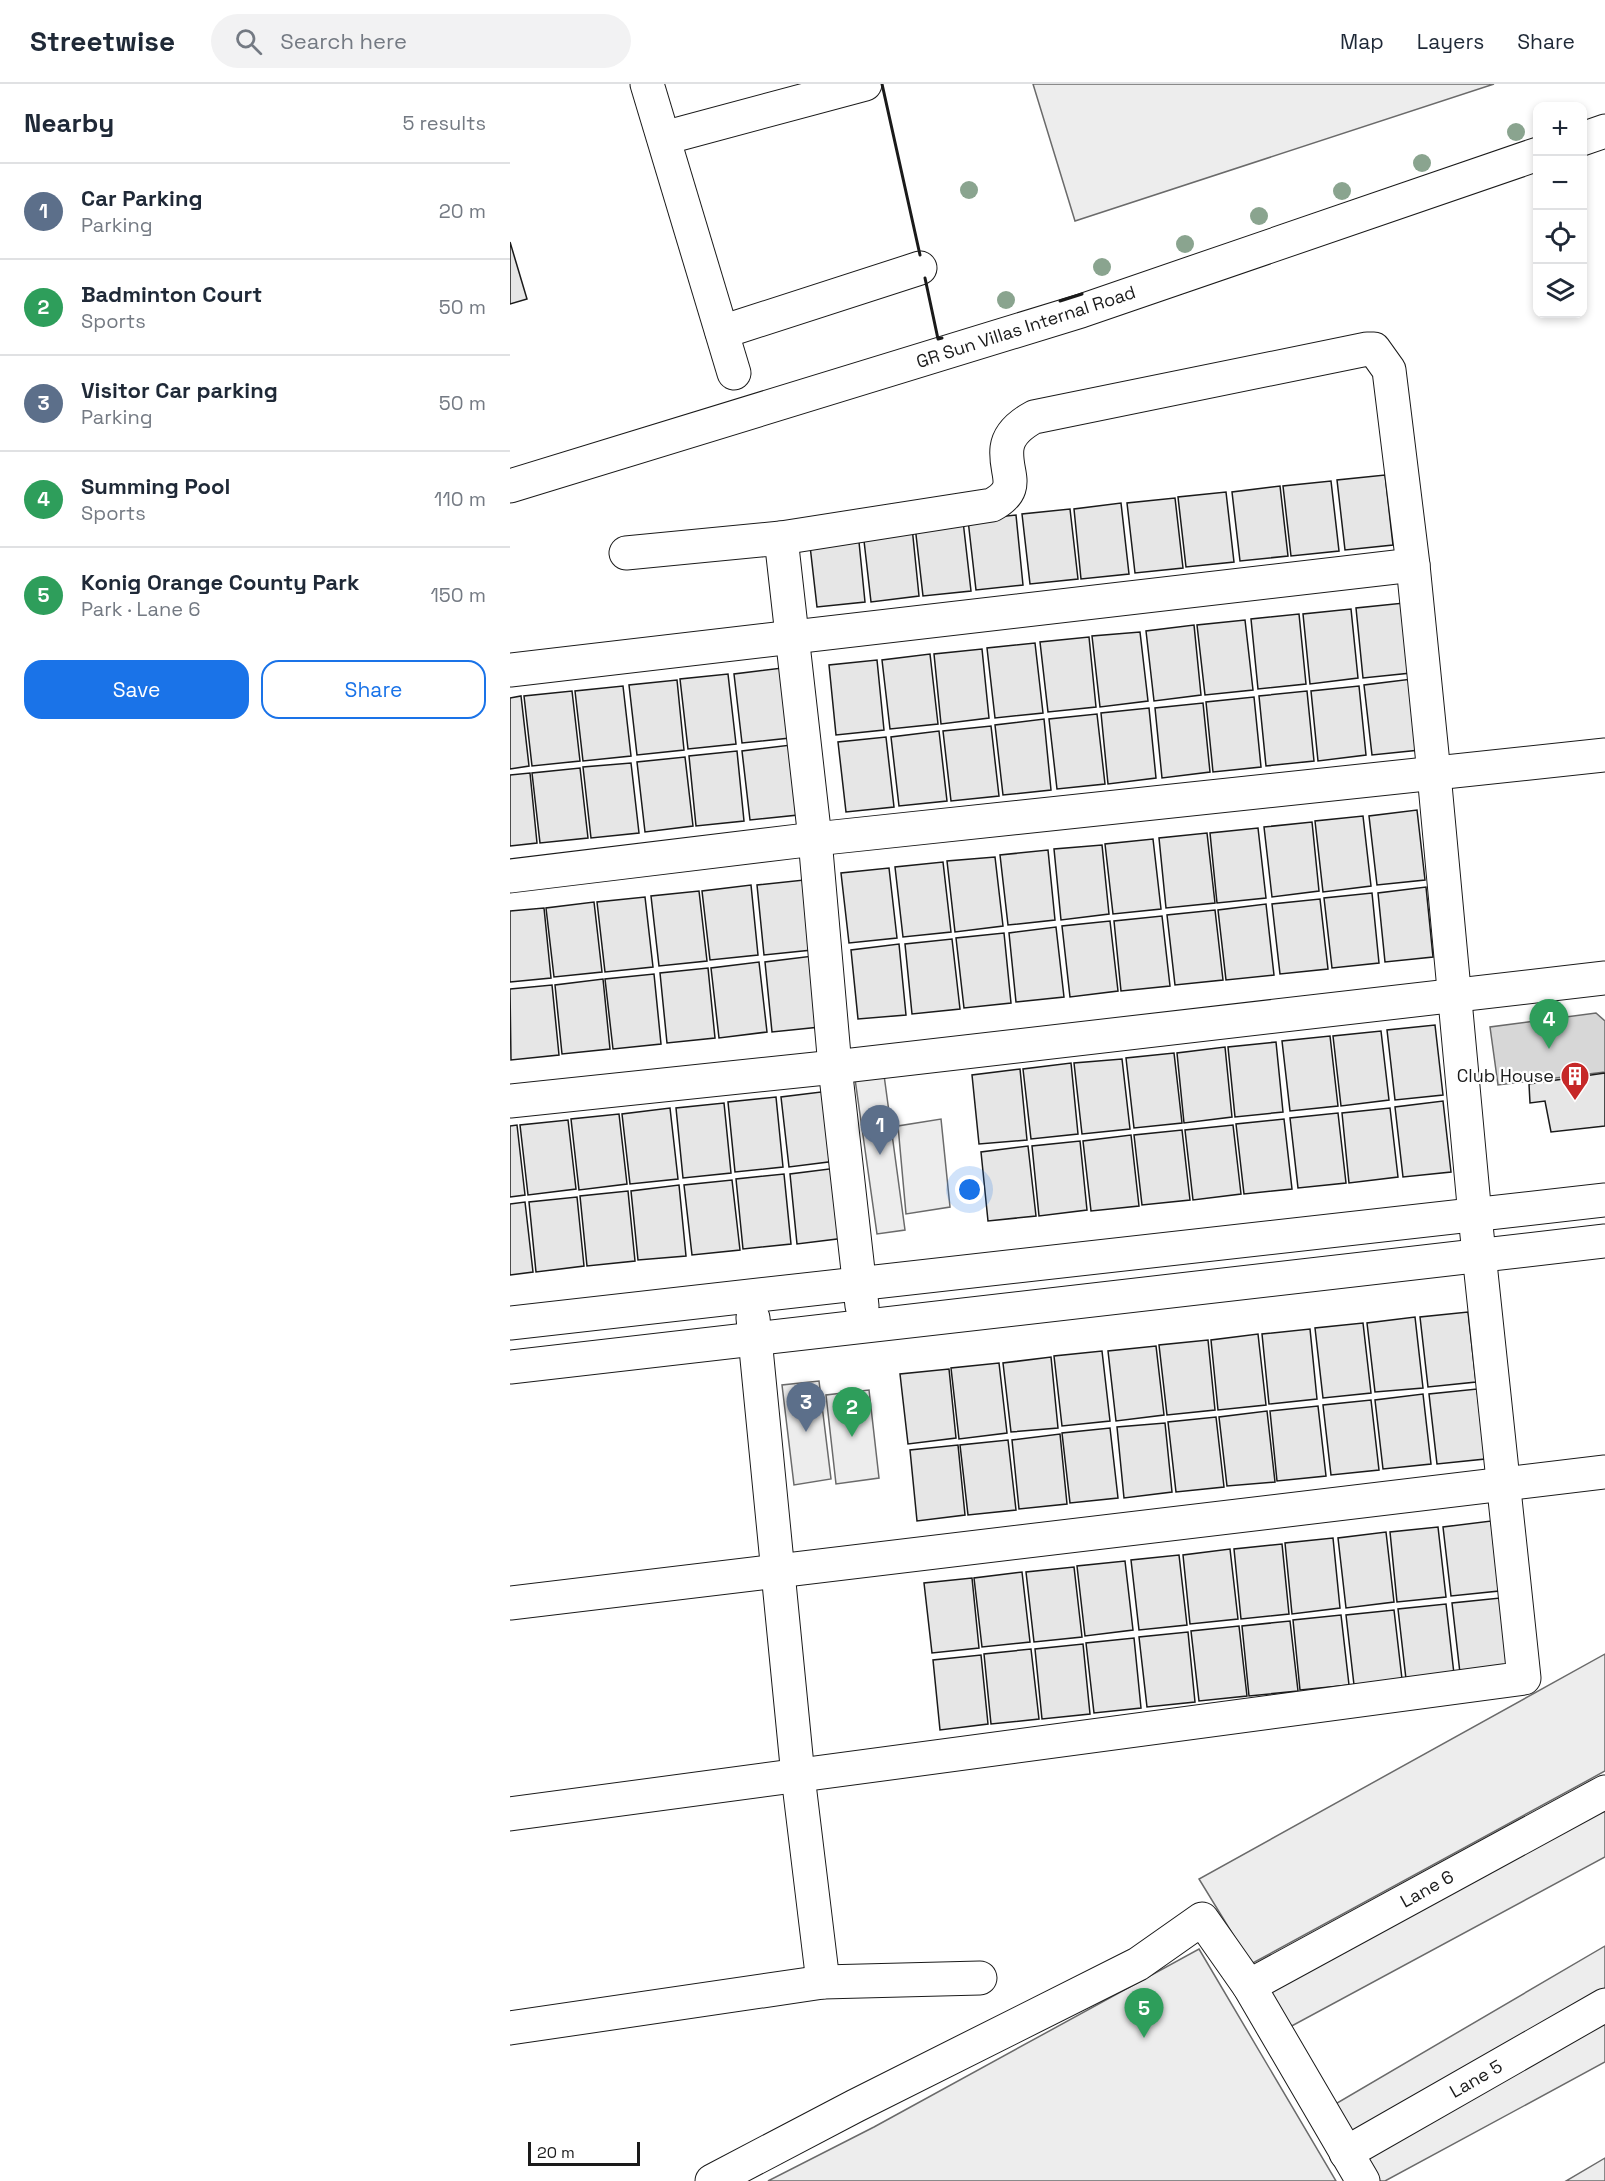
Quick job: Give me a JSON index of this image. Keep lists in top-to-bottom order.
{
  "streets": {
    "street": ["GR Sun Villas Internal Road", "Lane 6", "Lane 5"]
  },
  "places": {
    "building": ["Club House"]
  },
  "scale_bar": "20 m",
  "page": {
    "header": "Streetwise",
    "search": "Search here",
    "nav": ["Map", "Layers", "Share"],
    "heading": ["Nearby", "5 results"],
    "map_buttons": ["+", "−"],
    "list": [
      {
        "mark": "1",
        "name": "Car Parking",
        "note": "Parking",
        "value": "20 m"
      },
      {
        "mark": "2",
        "name": "Badminton Court",
        "note": "Sports",
        "value": "50 m"
      },
      {
        "mark": "3",
        "name": "Visitor Car parking",
        "note": "Parking",
        "value": "50 m"
      },
      {
        "mark": "4",
        "name": "Summing Pool",
        "note": "Sports",
        "value": "110 m"
      },
      {
        "mark": "5",
        "name": "Konig Orange County Park",
        "note": "Park · Lane 6",
        "value": "150 m"
      }
    ],
    "buttons": ["Save", "Share"],
    "pins": [
      "4",
      "1",
      "3",
      "2",
      "5"
    ],
    "scale": "20 m"
  }
}
